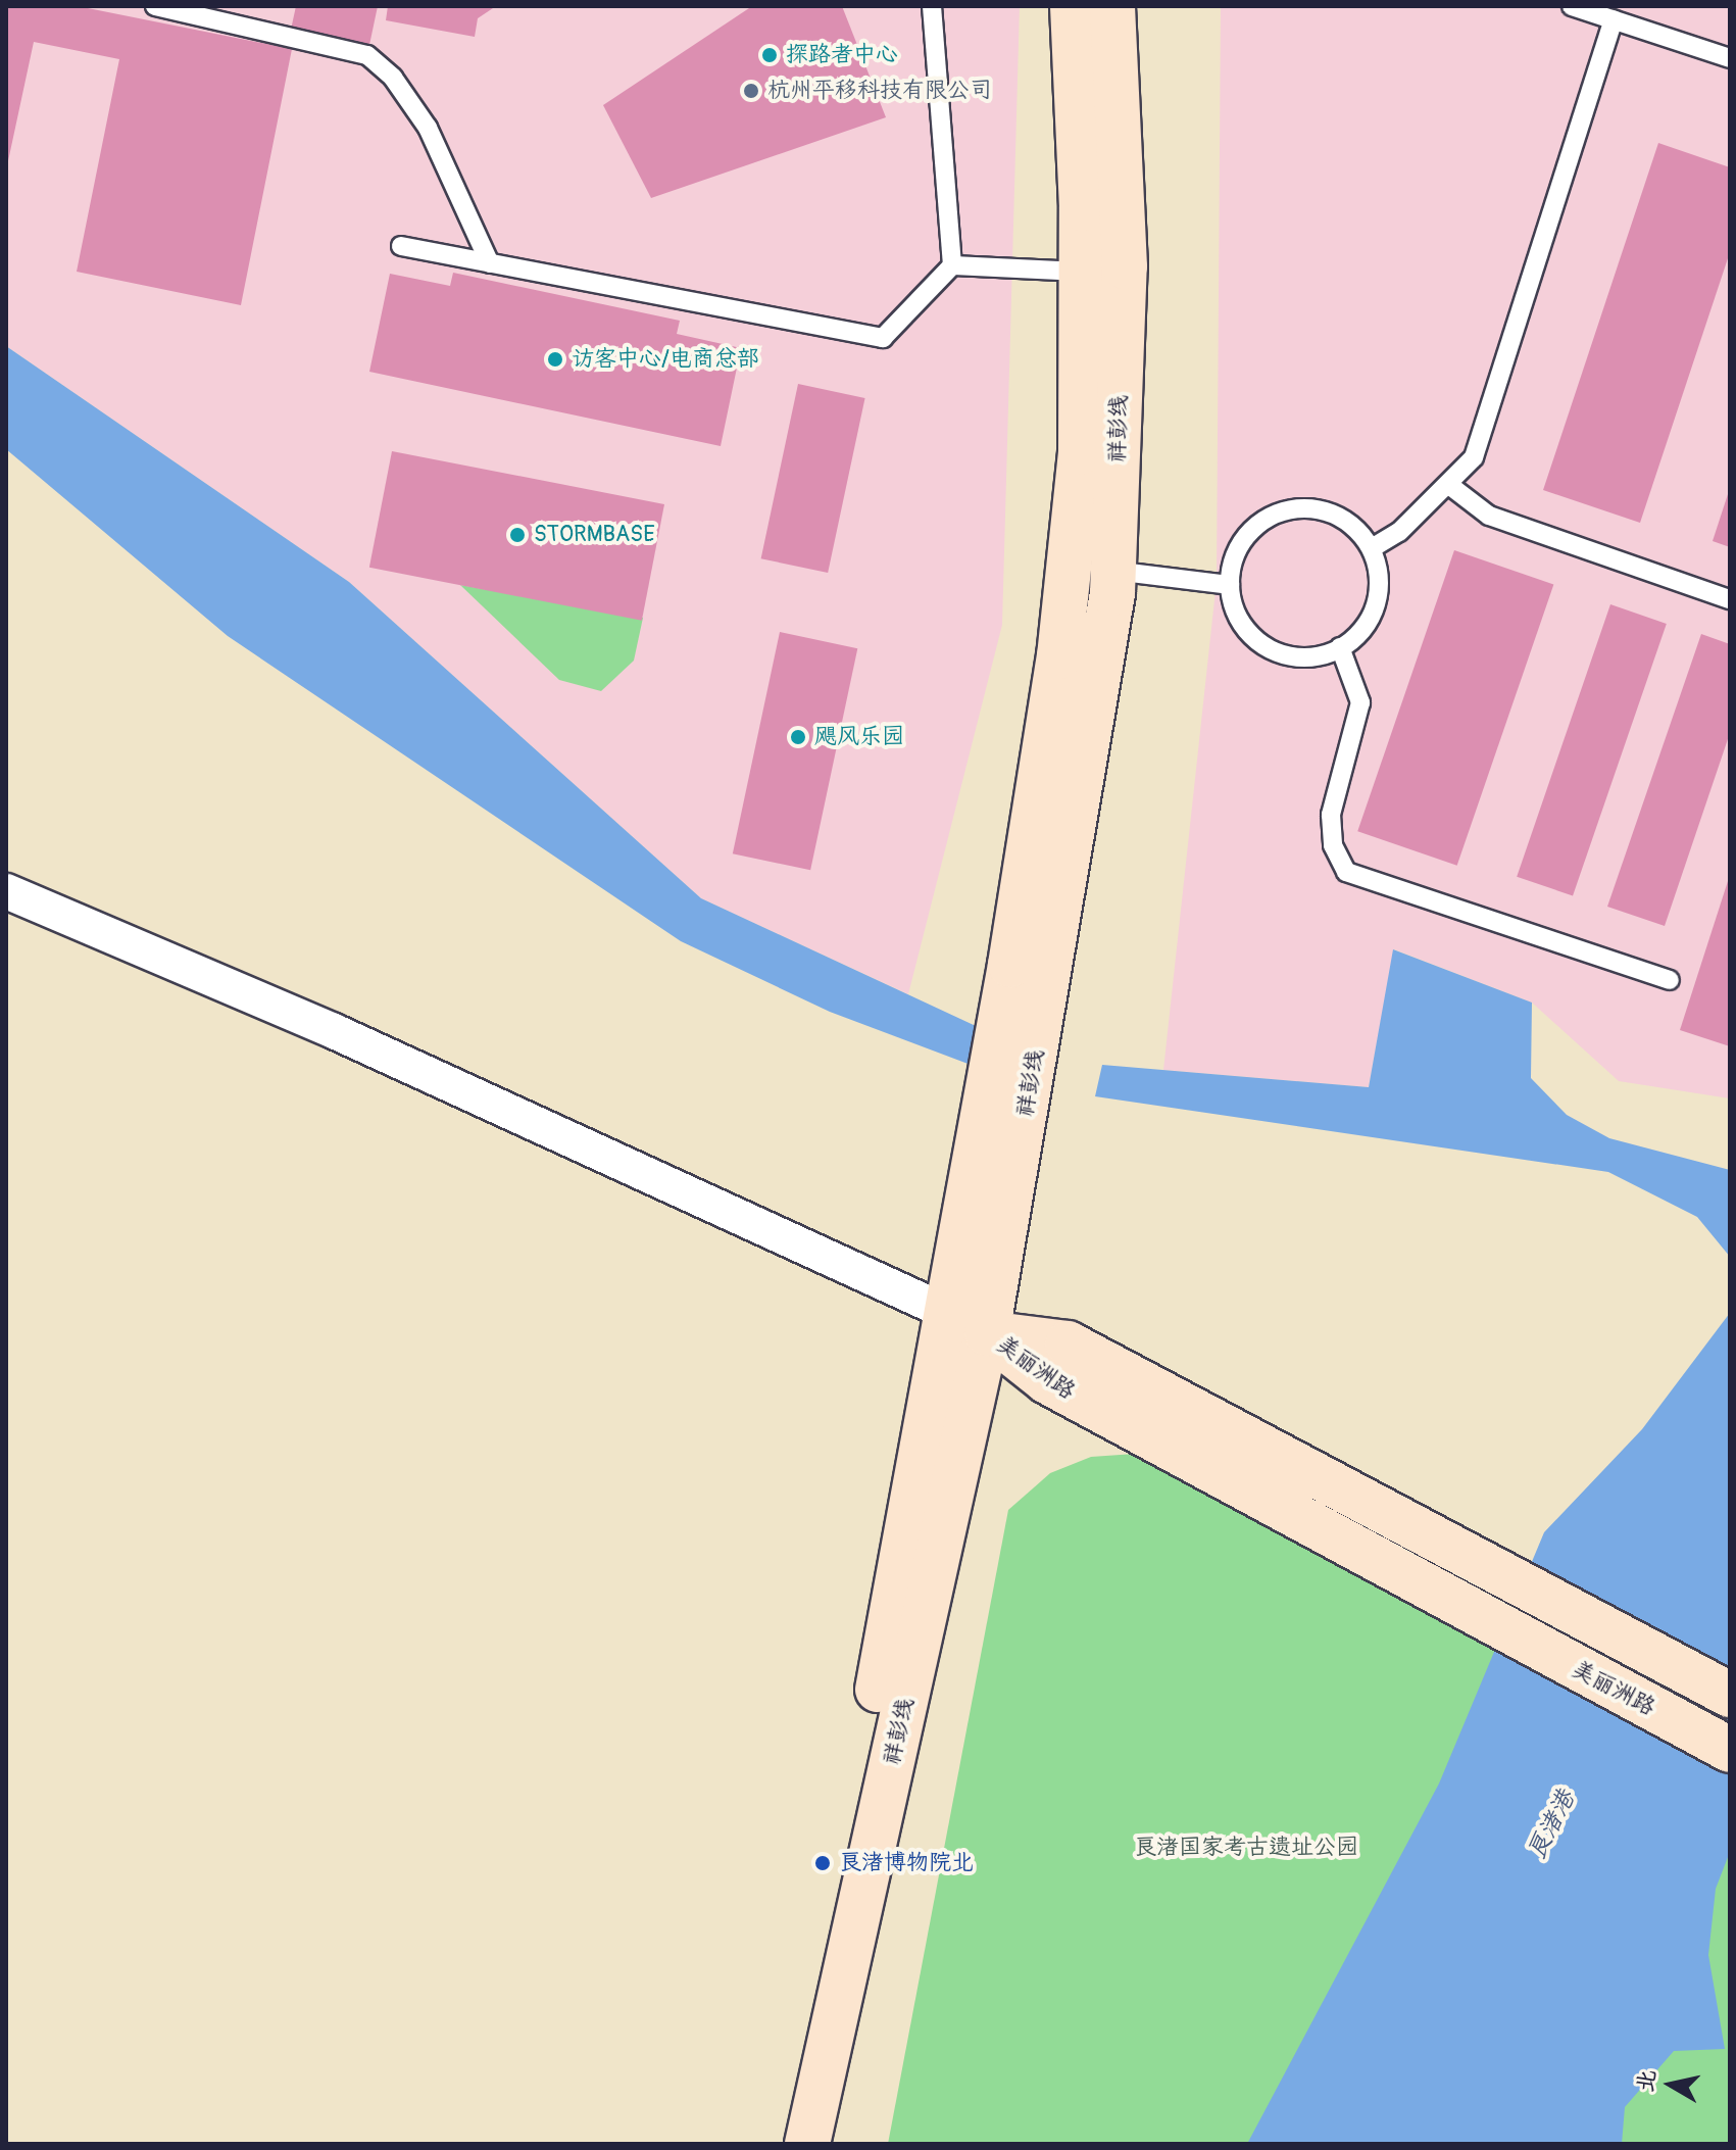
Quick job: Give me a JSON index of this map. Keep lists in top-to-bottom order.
{
  "streets": {
    "main road": ["祥彭线", "美丽洲路"]
  },
  "crossings": [
    ["祥彭线", "美丽洲路"]
  ],
  "water": ["良渚港"],
  "parks": ["良渚国家考古遗址公园"],
  "places": [
    "探路者中心",
    "杭州平移科技有限公司",
    "访客中心/电商总部",
    "STORMBASE",
    "飓风乐园",
    "良渚博物院北"
  ],
  "north": "left"
}
